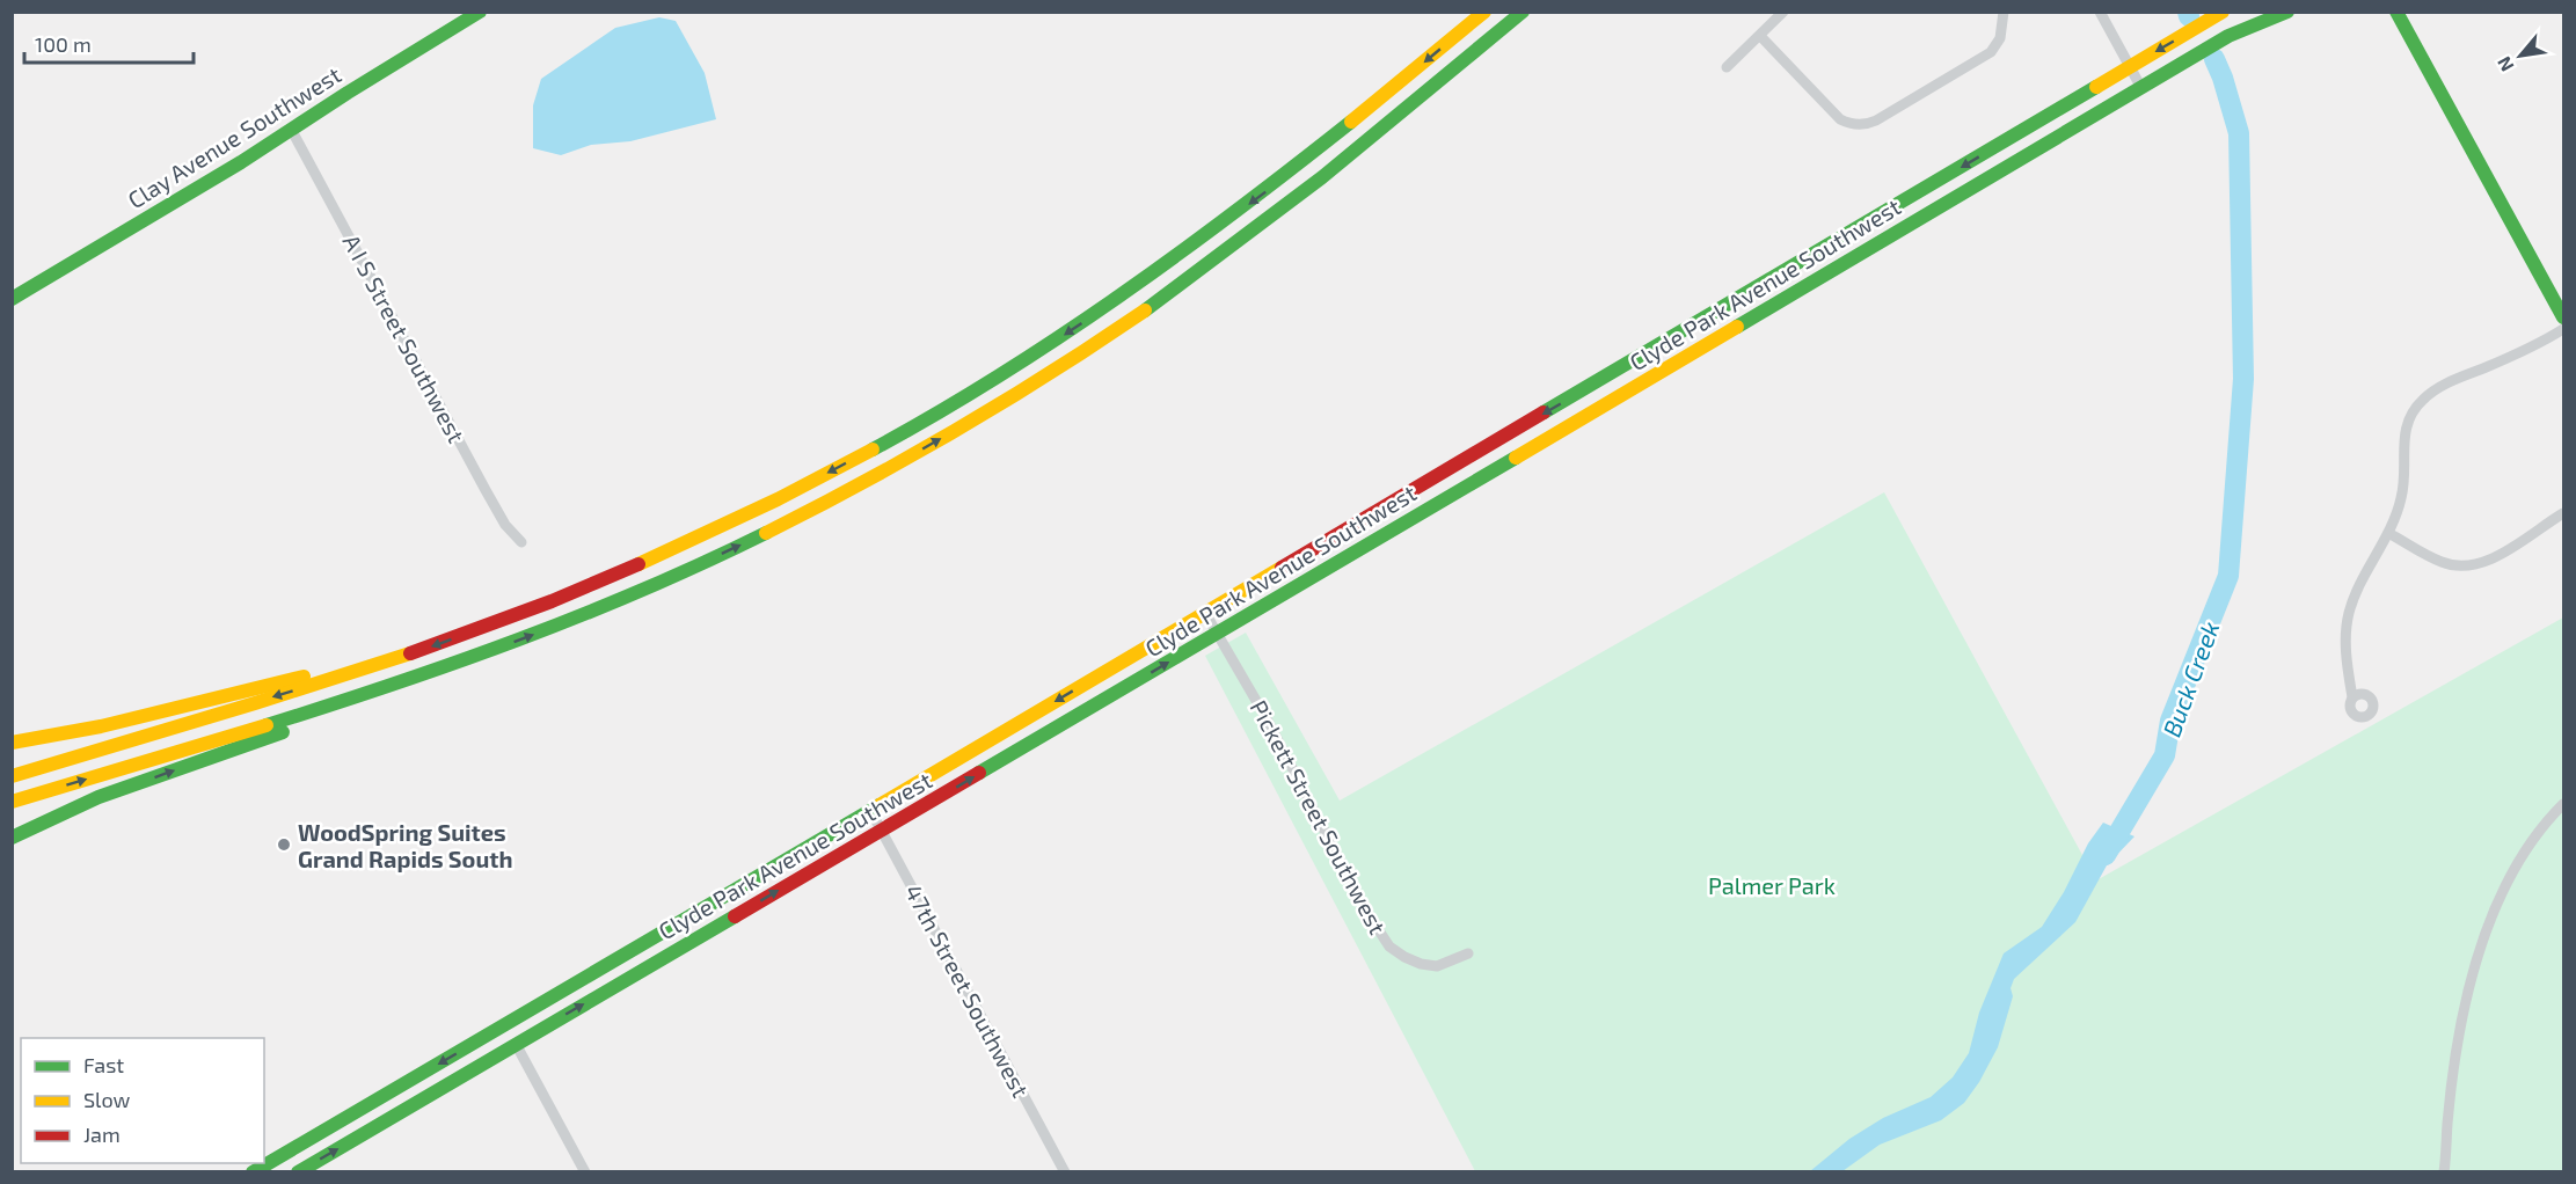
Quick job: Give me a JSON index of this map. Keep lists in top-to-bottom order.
{
  "streets": {
    "main road": ["Clay Avenue Southwest", "Clyde Park Avenue Southwest"],
    "street": ["A I S Street Southwest", "Pickett Street Southwest", "47th Street Southwest"]
  },
  "crossings": [
    ["Clay Avenue Southwest", "A I S Street Southwest"],
    ["Clyde Park Avenue Southwest", "Pickett Street Southwest"],
    ["Clyde Park Avenue Southwest", "47th Street Southwest"]
  ],
  "water": ["Buck Creek"],
  "parks": ["Palmer Park"],
  "places": ["WoodSpring Suites Grand Rapids South"],
  "legend": ["Fast", "Slow", "Jam"],
  "scale_bar": "100 m",
  "north": "bottom left"
}
